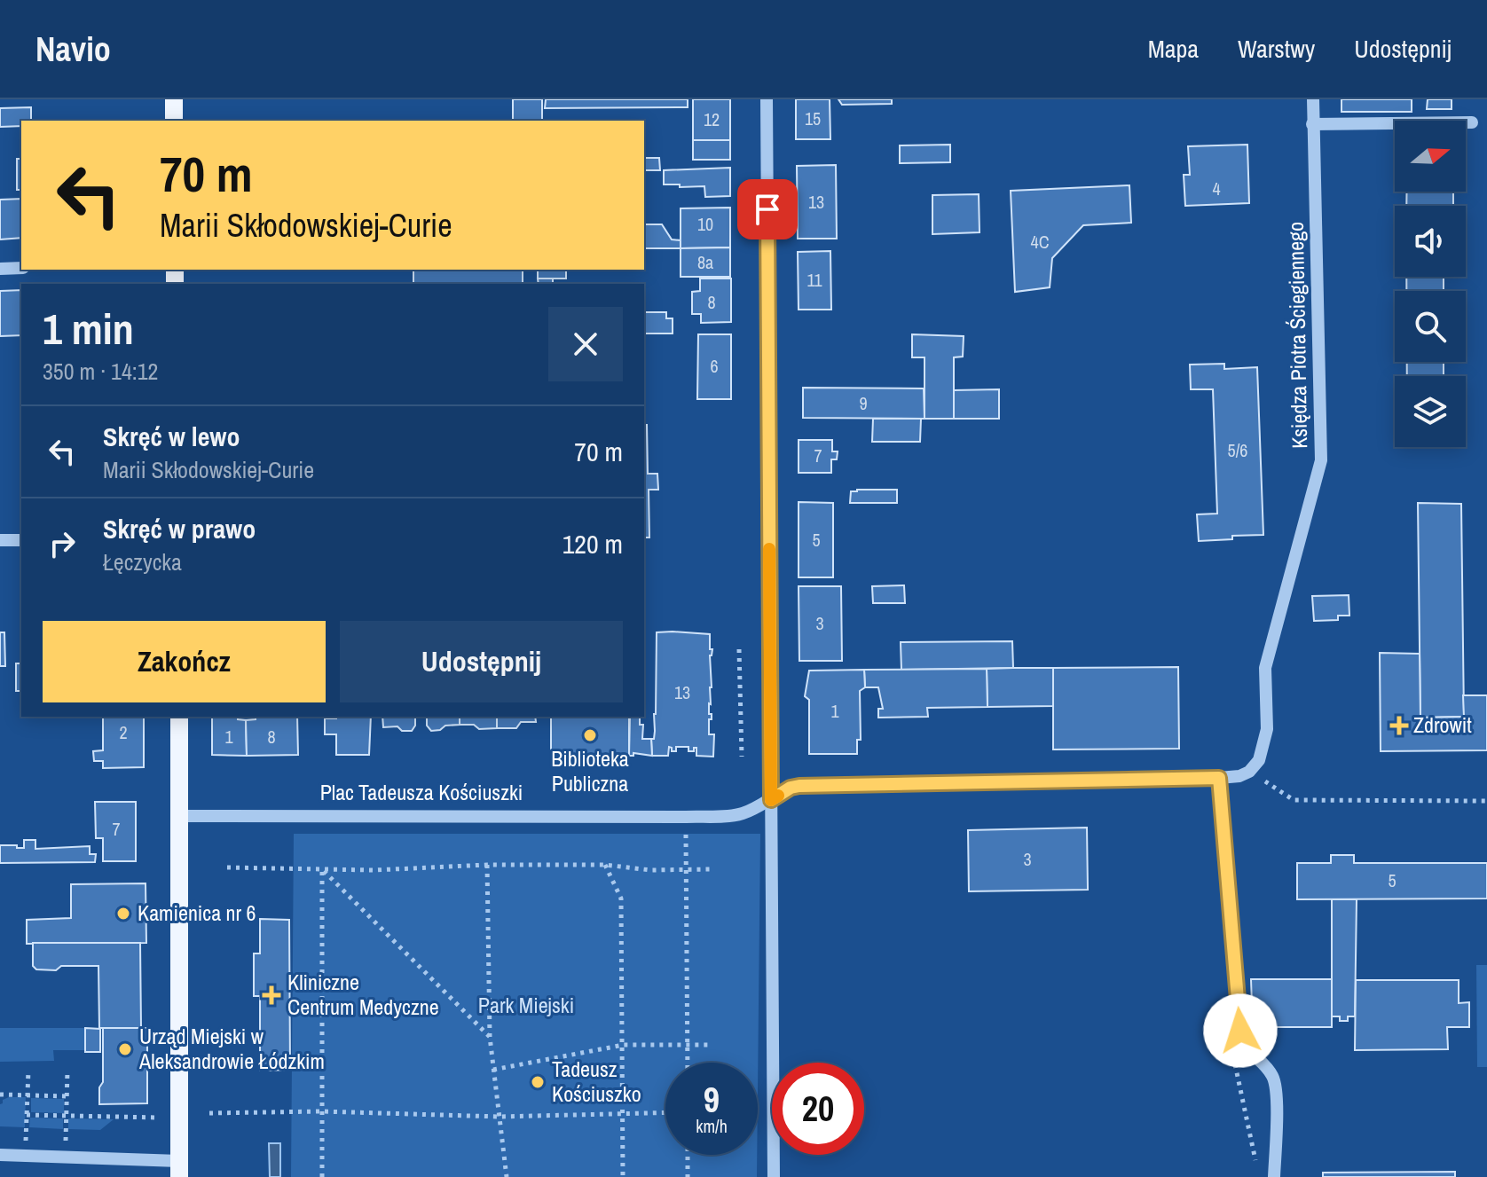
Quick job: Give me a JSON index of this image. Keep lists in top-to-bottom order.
{
  "streets": {
    "street": ["Księdza Piotra Ściegiennego", "Plac Tadeusza Kościuszki"]
  },
  "crossings": [
    ["Księdza Piotra Ściegiennego", "Plac Tadeusza Kościuszki"]
  ],
  "parks": ["Park Miejski"],
  "places": {
    "health": ["Zdrowit", "Kliniczne Centrum Medyczne"],
    "other": [
      "Biblioteka Publiczna",
      "Kamienica nr 6",
      "Urząd Miejski w Aleksandrowie Łódzkim",
      "Tadeusz Kościuszko"
    ]
  },
  "house_numbers": [
    "15",
    "12",
    "4",
    "13",
    "10",
    "4C",
    "8a",
    "11",
    "8",
    "6",
    "9",
    "5/6",
    "7",
    "5",
    "3",
    "13",
    "1",
    "2",
    "1",
    "8",
    "7",
    "3",
    "5"
  ],
  "north": "right",
  "page": {
    "header": "Navio",
    "nav": ["Mapa", "Warstwy", "Udostępnij"],
    "turn": ["70 m", "Marii Skłodowskiej-Curie"],
    "heading": ["1 min", "350 m · 14:12"],
    "list": [
      {
        "name": "Skręć w lewo",
        "note": "Marii Skłodowskiej-Curie",
        "value": "70 m"
      },
      {
        "name": "Skręć w prawo",
        "note": "Łęczycka",
        "value": "120 m"
      }
    ],
    "buttons": ["Zakończ", "Udostępnij"],
    "speed": "9 km/h",
    "limit": "20"
  }
}
